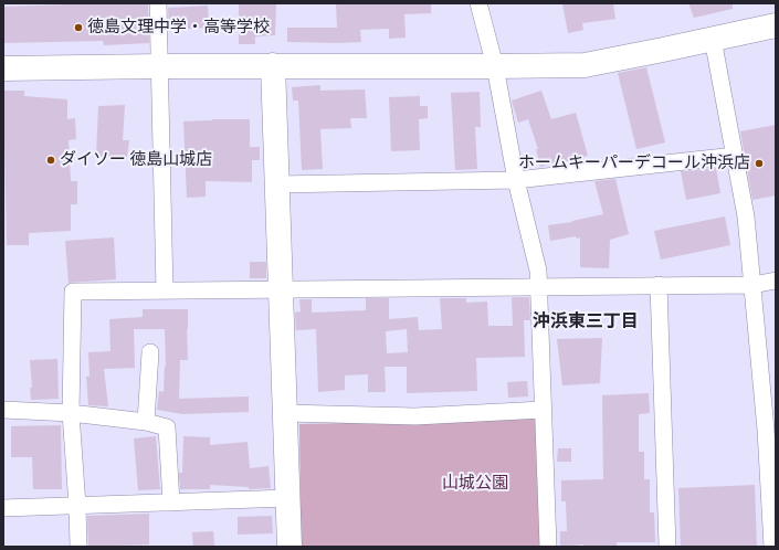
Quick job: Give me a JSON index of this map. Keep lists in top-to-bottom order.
{
  "districts": ["沖浜東三丁目"],
  "parks": ["山城公園"],
  "places": ["徳島文理中学・高等学校", "ダイソー 徳島山城店", "ホームキーパーデコール沖浜店"]
}
